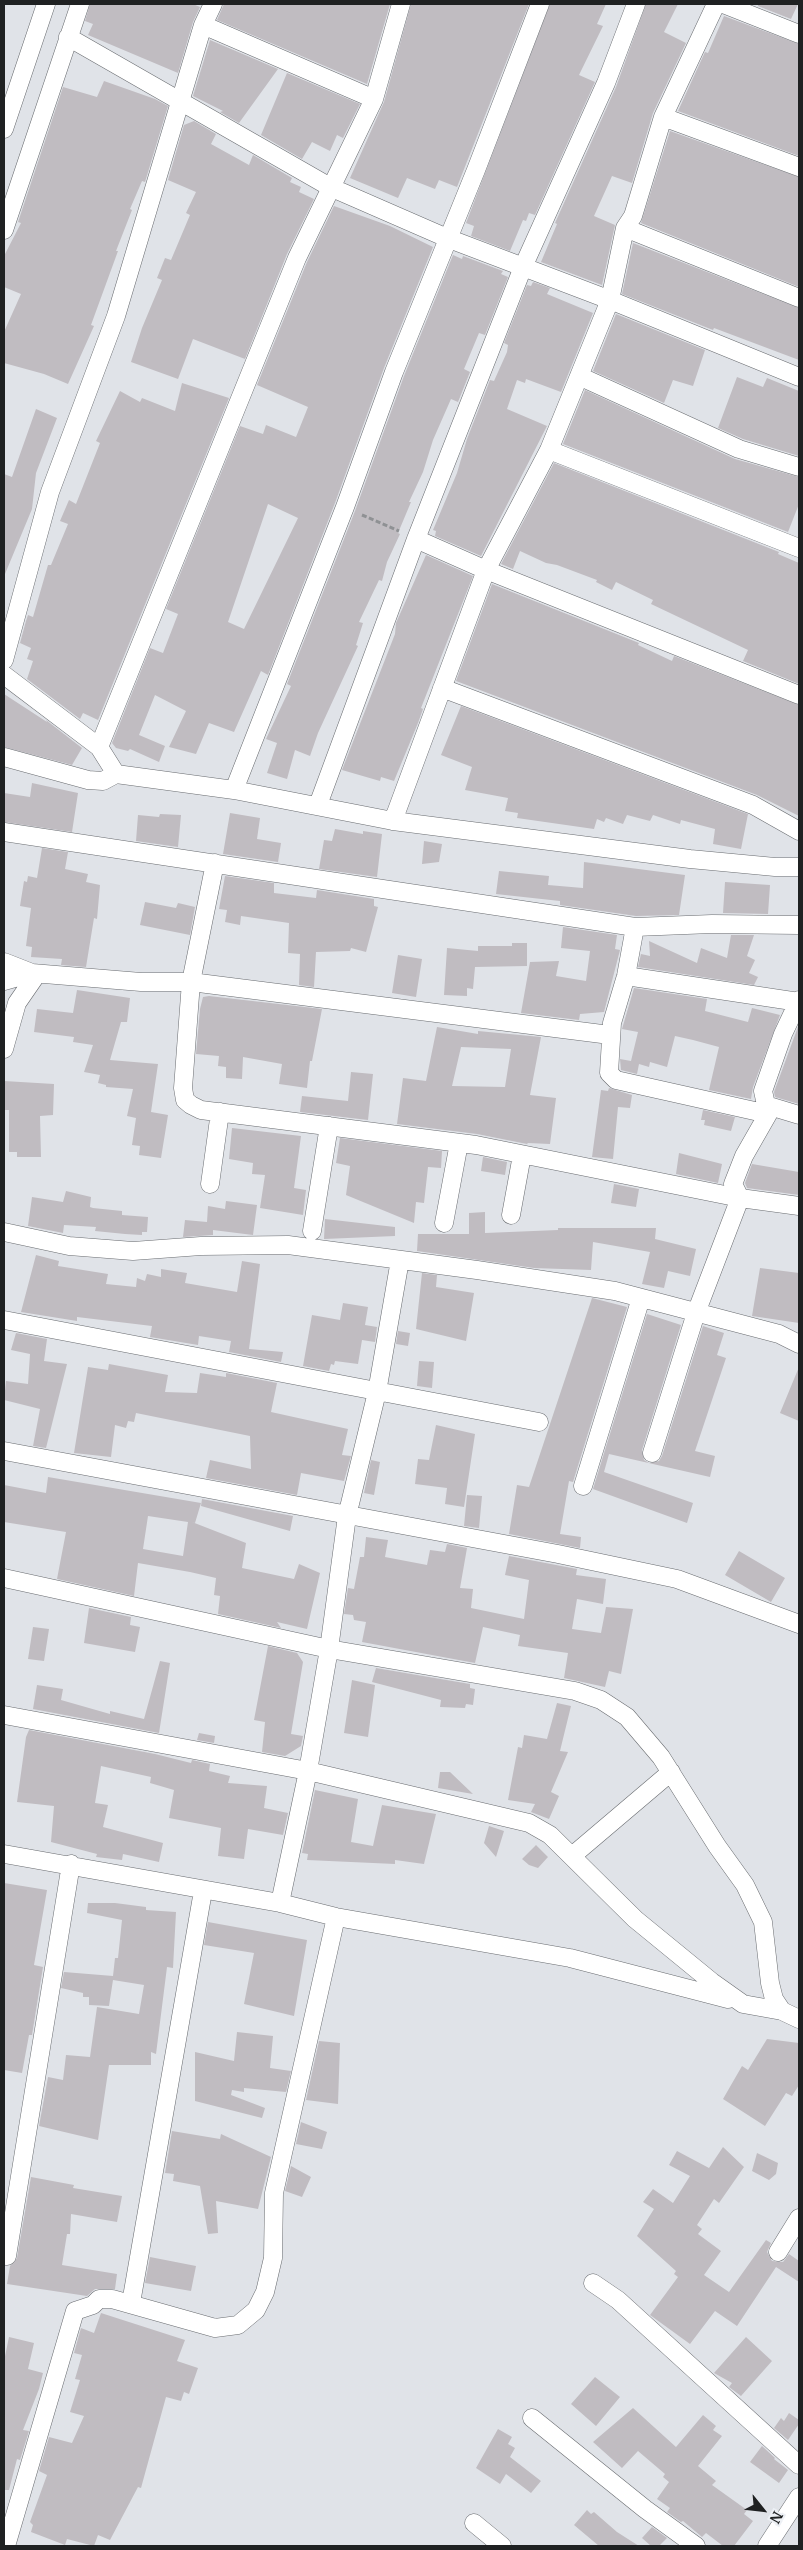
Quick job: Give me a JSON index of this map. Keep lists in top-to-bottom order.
{
  "north": "bottom right"
}
